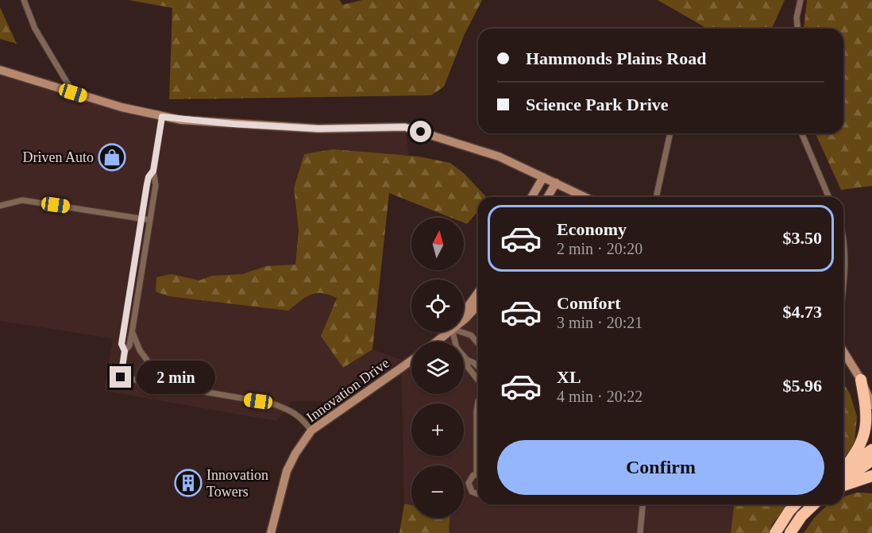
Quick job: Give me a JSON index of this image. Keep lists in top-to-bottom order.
{
  "streets": {
    "main road": ["Innovation Drive"]
  },
  "places": {
    "shop": ["Driven Auto"],
    "building": ["Innovation Towers"]
  },
  "north": "top",
  "page": {
    "banner": ["Hammonds Plains Road", "Science Park Drive"],
    "list": [
      {
        "name": "Economy",
        "note": "2 min · 20:20",
        "value": "$3.50"
      },
      {
        "name": "Comfort",
        "note": "3 min · 20:21",
        "value": "$4.73"
      },
      {
        "name": "XL",
        "note": "4 min · 20:22",
        "value": "$5.96"
      }
    ],
    "map_buttons": ["+", "−"],
    "bubble": "2 min",
    "buttons": "Confirm"
  }
}
